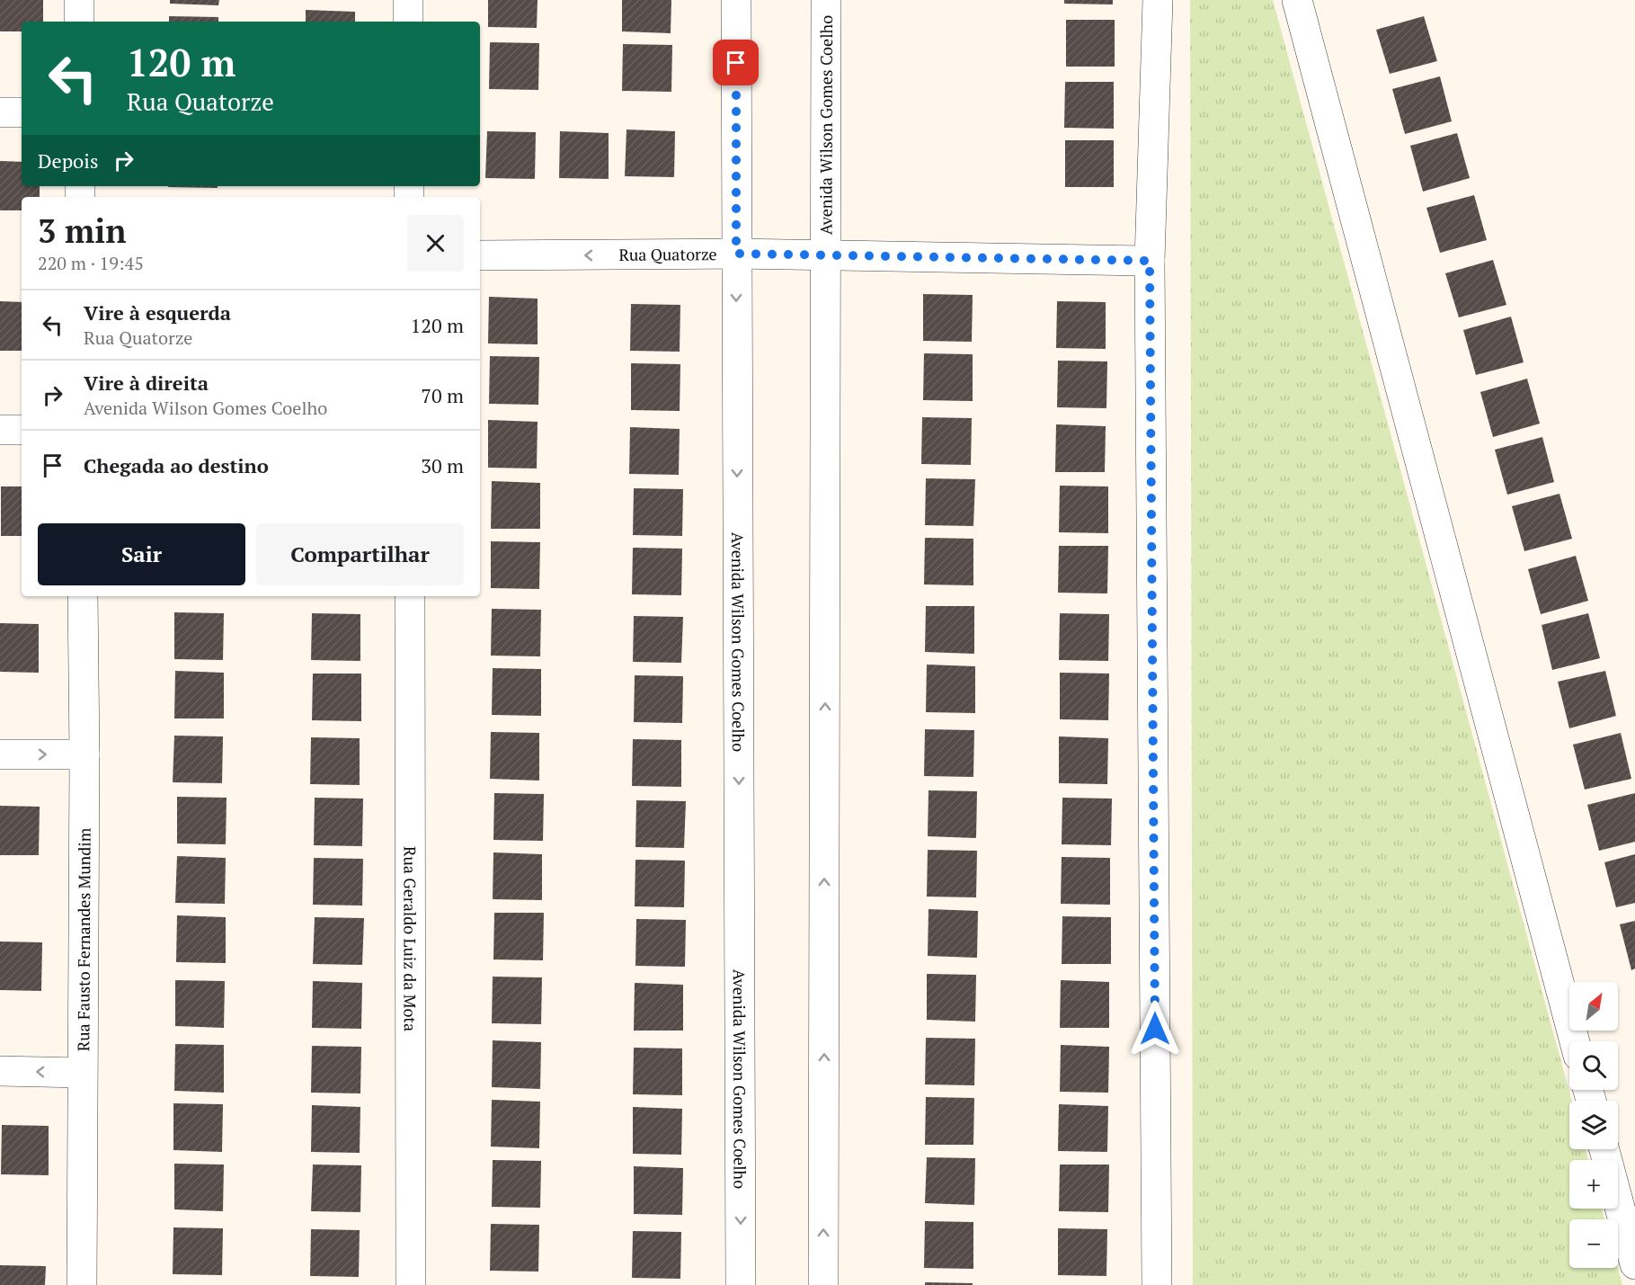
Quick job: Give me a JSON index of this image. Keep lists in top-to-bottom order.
{
  "streets": {
    "street": [
      "Avenida Wilson Gomes Coelho",
      "Rua Quatorze",
      "Rua Fausto Fernandes Mundim",
      "Rua Geraldo Luiz da Mota"
    ]
  },
  "crossings": [
    ["Avenida Wilson Gomes Coelho", "Rua Quatorze"]
  ],
  "one_way": ["Rua Quatorze"],
  "north": "top right",
  "page": {
    "turn": ["120 m", "Rua Quatorze"],
    "then": "Depois",
    "heading": ["3 min", "220 m · 19:45"],
    "list": [
      {
        "name": "Vire à esquerda",
        "note": "Rua Quatorze",
        "value": "120 m"
      },
      {
        "name": "Vire à direita",
        "note": "Avenida Wilson Gomes Coelho",
        "value": "70 m"
      },
      {
        "name": "Chegada ao destino",
        "value": "30 m"
      }
    ],
    "buttons": ["Sair", "Compartilhar"],
    "map_buttons": ["+", "−"]
  }
}
